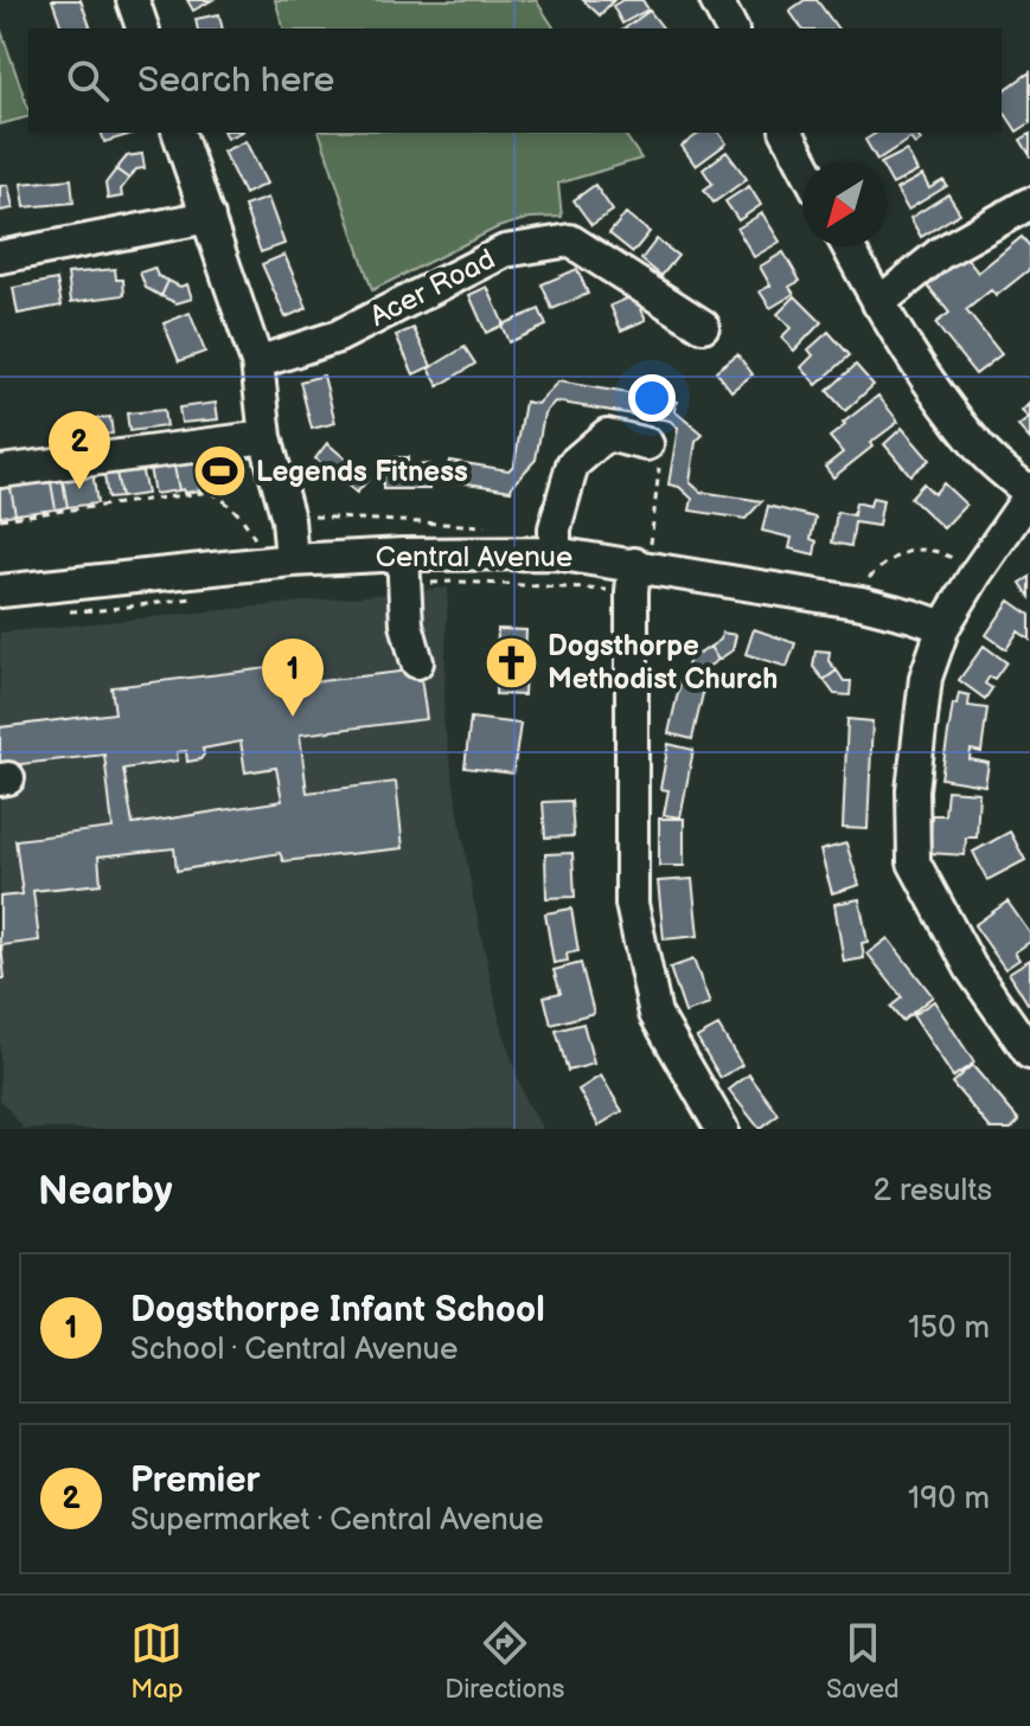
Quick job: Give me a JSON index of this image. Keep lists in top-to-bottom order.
{
  "streets": {
    "street": ["Acer Road", "Central Avenue"]
  },
  "places": {
    "sports": ["Legends Fitness"],
    "church": ["Dogsthorpe Methodist Church"]
  },
  "north": "bottom left",
  "page": {
    "search": "Search here",
    "pins": ["2", "1"],
    "heading": ["Nearby", "2 results"],
    "list": [
      {
        "mark": "1",
        "name": "Dogsthorpe Infant School",
        "note": "School · Central Avenue",
        "value": "150 m"
      },
      {
        "mark": "2",
        "name": "Premier",
        "note": "Supermarket · Central Avenue",
        "value": "190 m"
      }
    ],
    "nav": ["Map", "Directions", "Saved"]
  }
}
